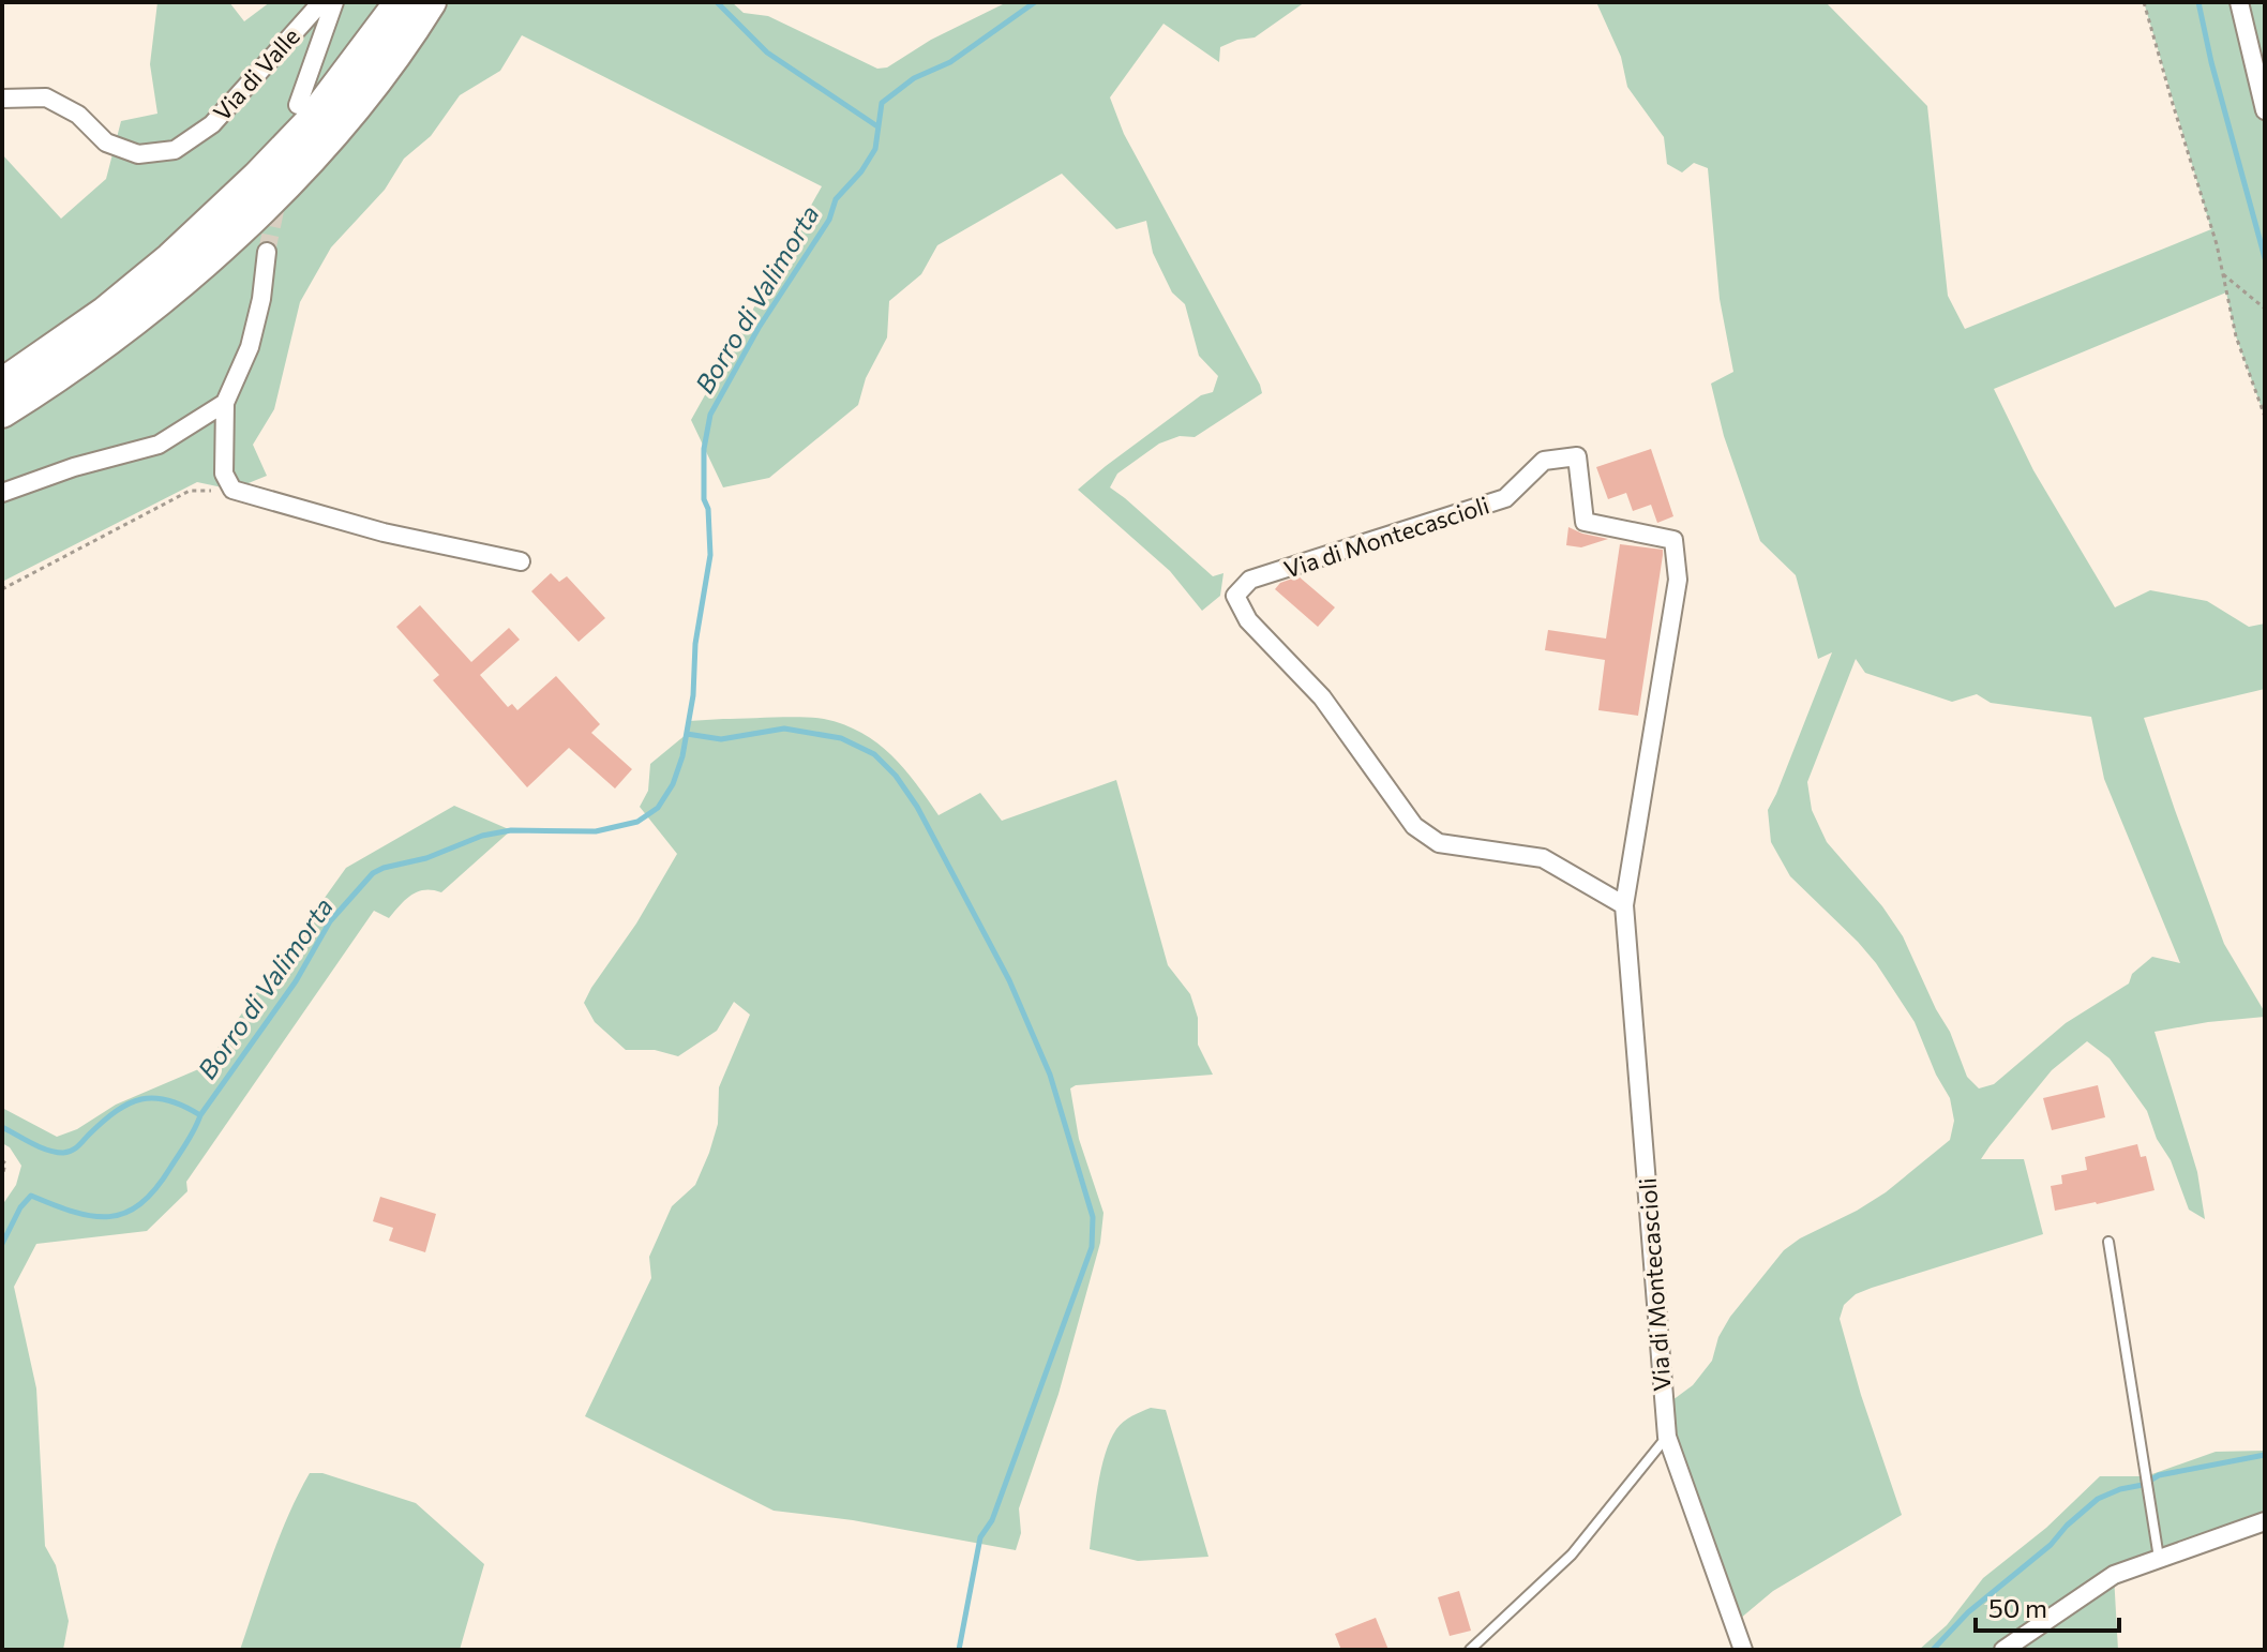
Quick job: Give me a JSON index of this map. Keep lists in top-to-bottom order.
{
  "streets": {
    "street": ["Via di Valle", "Via di Montecascioli"]
  },
  "water": ["Borro di Valimorta"],
  "scale_bar": "50 m"
}
